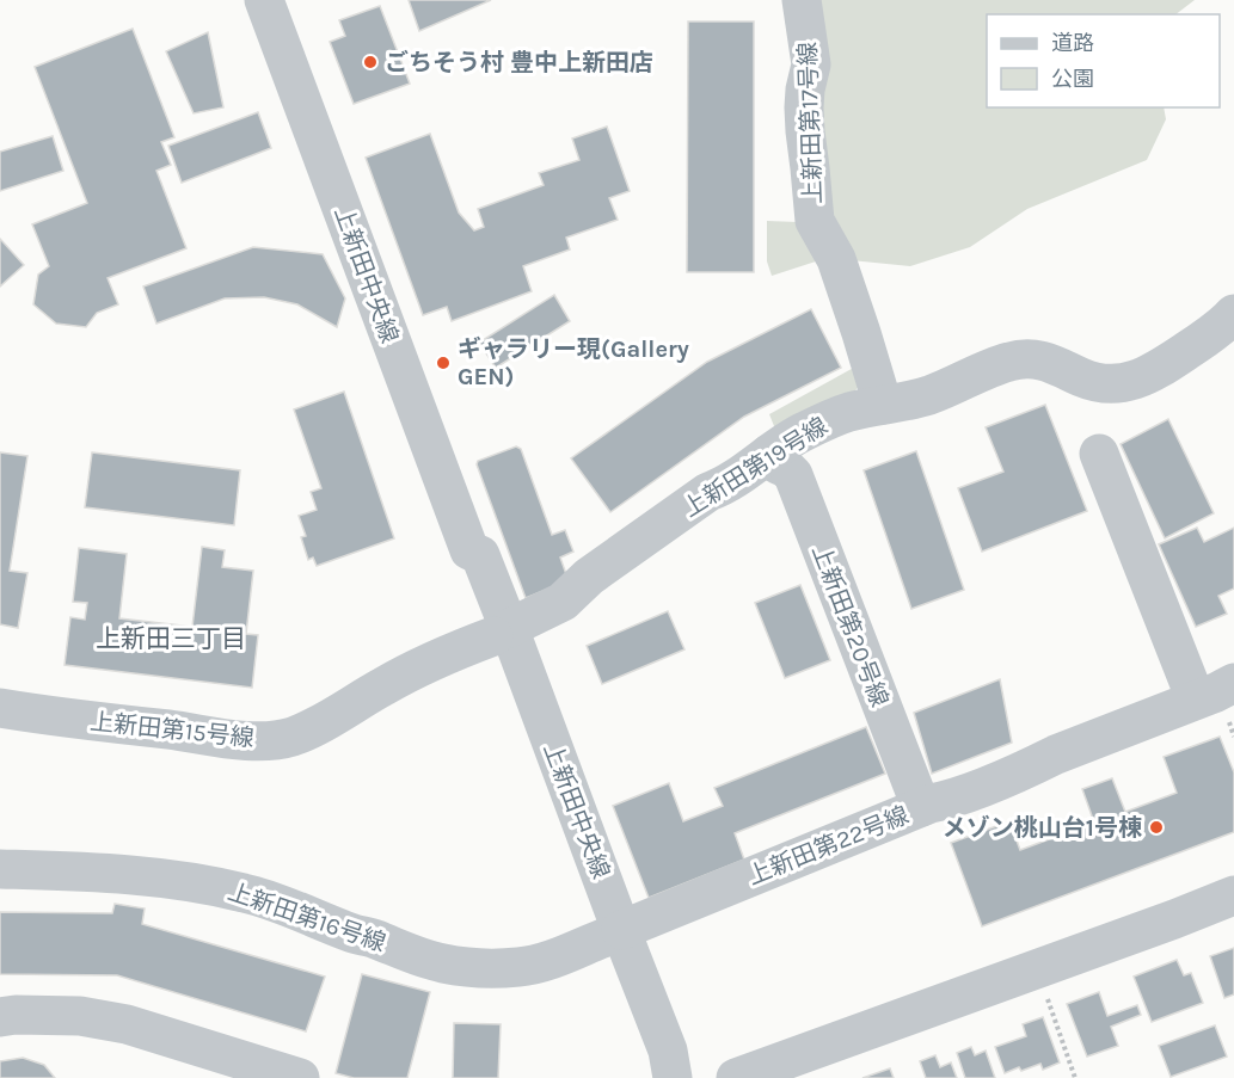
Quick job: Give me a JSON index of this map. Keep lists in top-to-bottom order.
{
  "streets": {
    "street": [
      "上新田第17号線",
      "上新田中央線",
      "上新田第19号線",
      "上新田第20号線",
      "上新田第15号線",
      "上新田第22号線",
      "上新田第16号線"
    ]
  },
  "crossings": [
    ["上新田第17号線", "上新田第19号線"],
    ["上新田中央線", "上新田第19号線"],
    ["上新田中央線", "上新田第15号線"],
    ["上新田中央線", "上新田第22号線"],
    ["上新田中央線", "上新田第16号線"],
    ["上新田第19号線", "上新田第20号線"],
    ["上新田第19号線", "上新田第15号線"],
    ["上新田第20号線", "上新田第22号線"],
    ["上新田第22号線", "上新田第16号線"]
  ],
  "districts": ["上新田三丁目"],
  "places": ["ごちそう村 豊中上新田店", "ギャラリー現(Gallery GEN)", "メゾン桃山台1号棟"],
  "legend": ["道路", "公園"]
}
